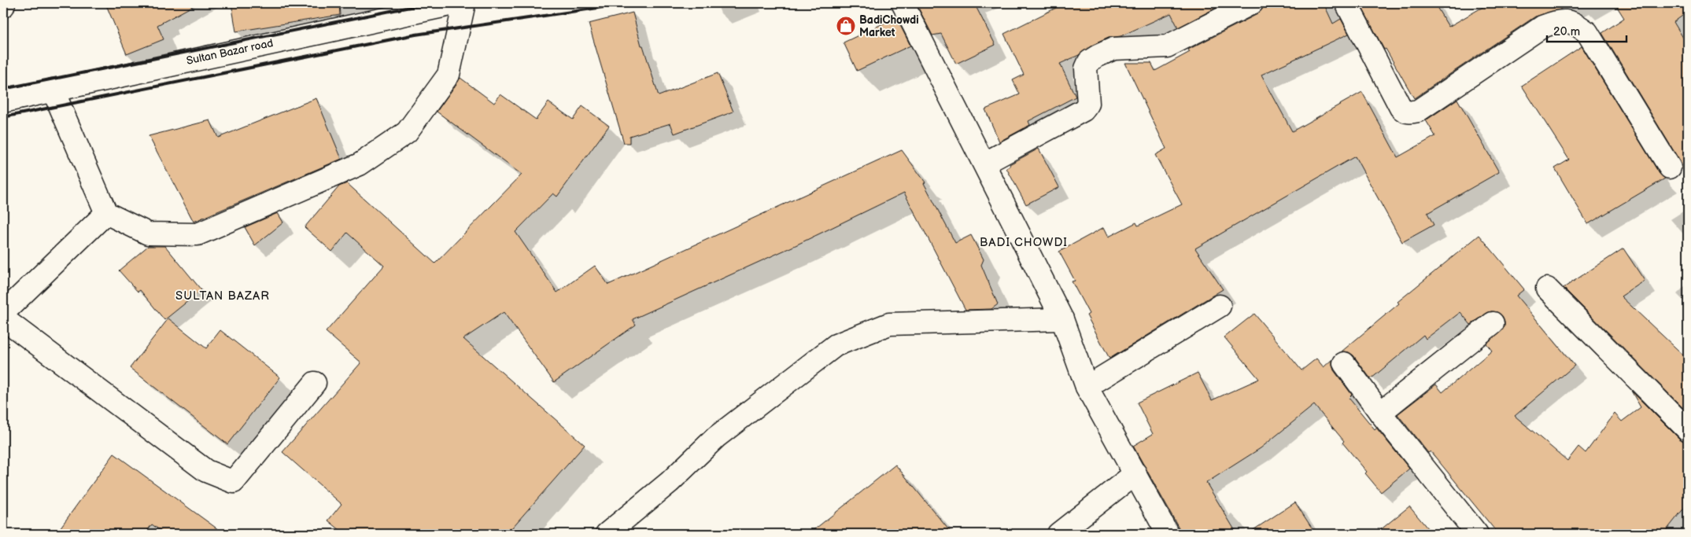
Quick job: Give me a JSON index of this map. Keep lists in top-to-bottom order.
{
  "streets": {
    "street": ["Sultan Bazar road"]
  },
  "districts": ["BADI CHOWDI", "SULTAN BAZAR"],
  "places": {
    "shop": ["BadiChowdi Market"]
  },
  "scale_bar": "20 m"
}
